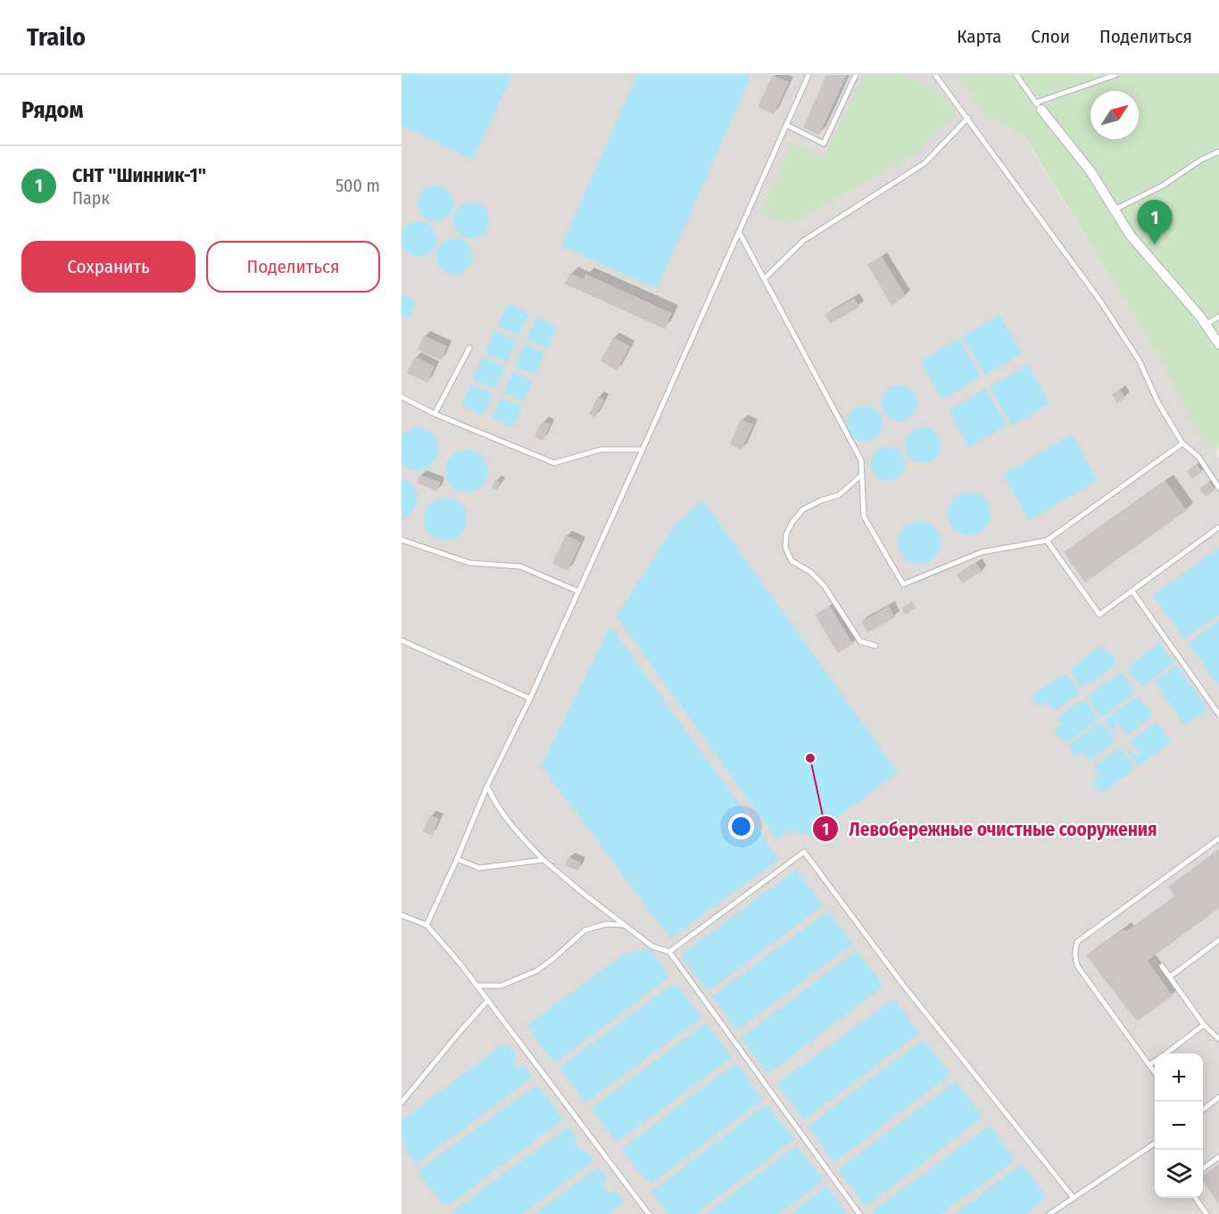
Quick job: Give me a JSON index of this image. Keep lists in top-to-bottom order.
{
  "places": ["Левобережные очистные сооружения"],
  "north": "top right",
  "page": {
    "header": "Trailo",
    "nav": ["Карта", "Слои", "Поделиться"],
    "heading": "Рядом",
    "list": [
      {
        "mark": "1",
        "name": "СНТ \"Шинник-1\"",
        "note": "Парк",
        "value": "500 m"
      }
    ],
    "pins": "1",
    "buttons": ["Сохранить", "Поделиться"],
    "map_buttons": ["+", "−"]
  }
}
